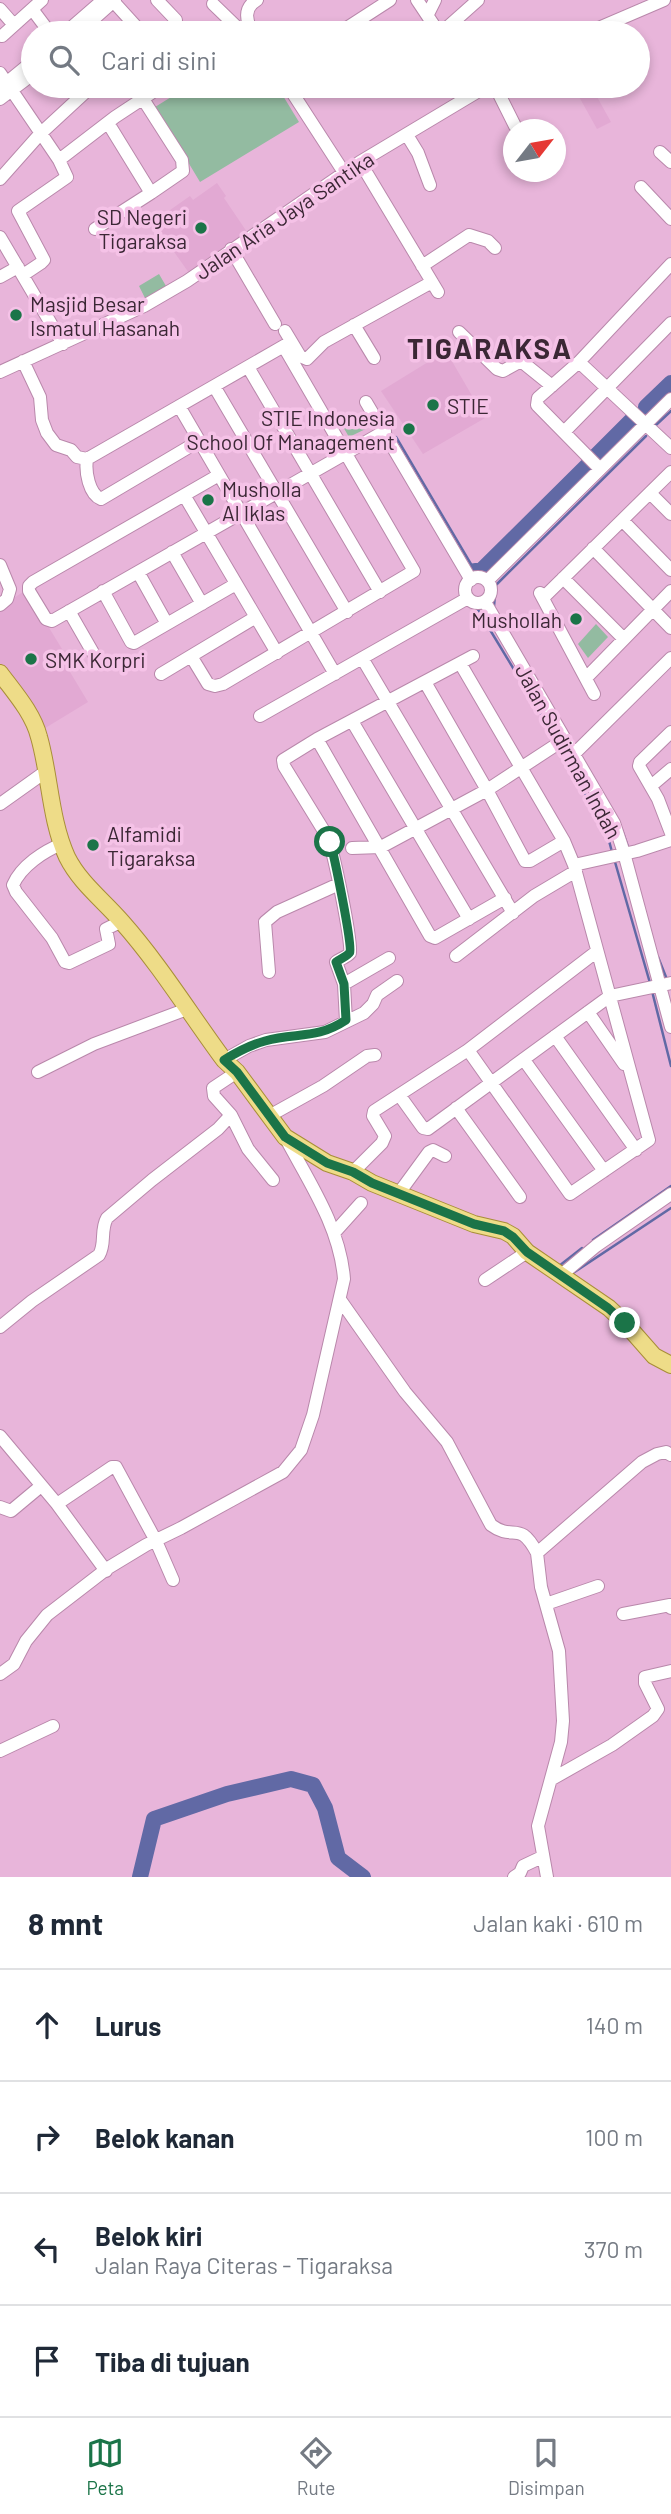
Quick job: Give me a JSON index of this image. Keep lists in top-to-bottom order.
{
  "streets": {
    "street": ["Jalan Aria Jaya Santika", "Jalan Sudirman Indah"]
  },
  "districts": ["TIGARAKSA"],
  "places": [
    "SD Negeri Tigaraksa",
    "Masjid Besar Ismatul Hasanah",
    "STIE",
    "STIE Indonesia School Of Management",
    "Musholla Al Iklas",
    "Mushollah",
    "SMK Korpri",
    "Alfamidi Tigaraksa"
  ],
  "north": "top right",
  "page": {
    "search": "Cari di sini",
    "heading": ["8 mnt", "Jalan kaki · 610 m"],
    "list": [
      ["Lurus", "140 m"],
      ["Belok kanan", "100 m"],
      ["Belok kiri", "Jalan Raya Citeras - Tigaraksa", "370 m"],
      "Tiba di tujuan"
    ],
    "nav": ["Peta", "Rute", "Disimpan"]
  }
}
